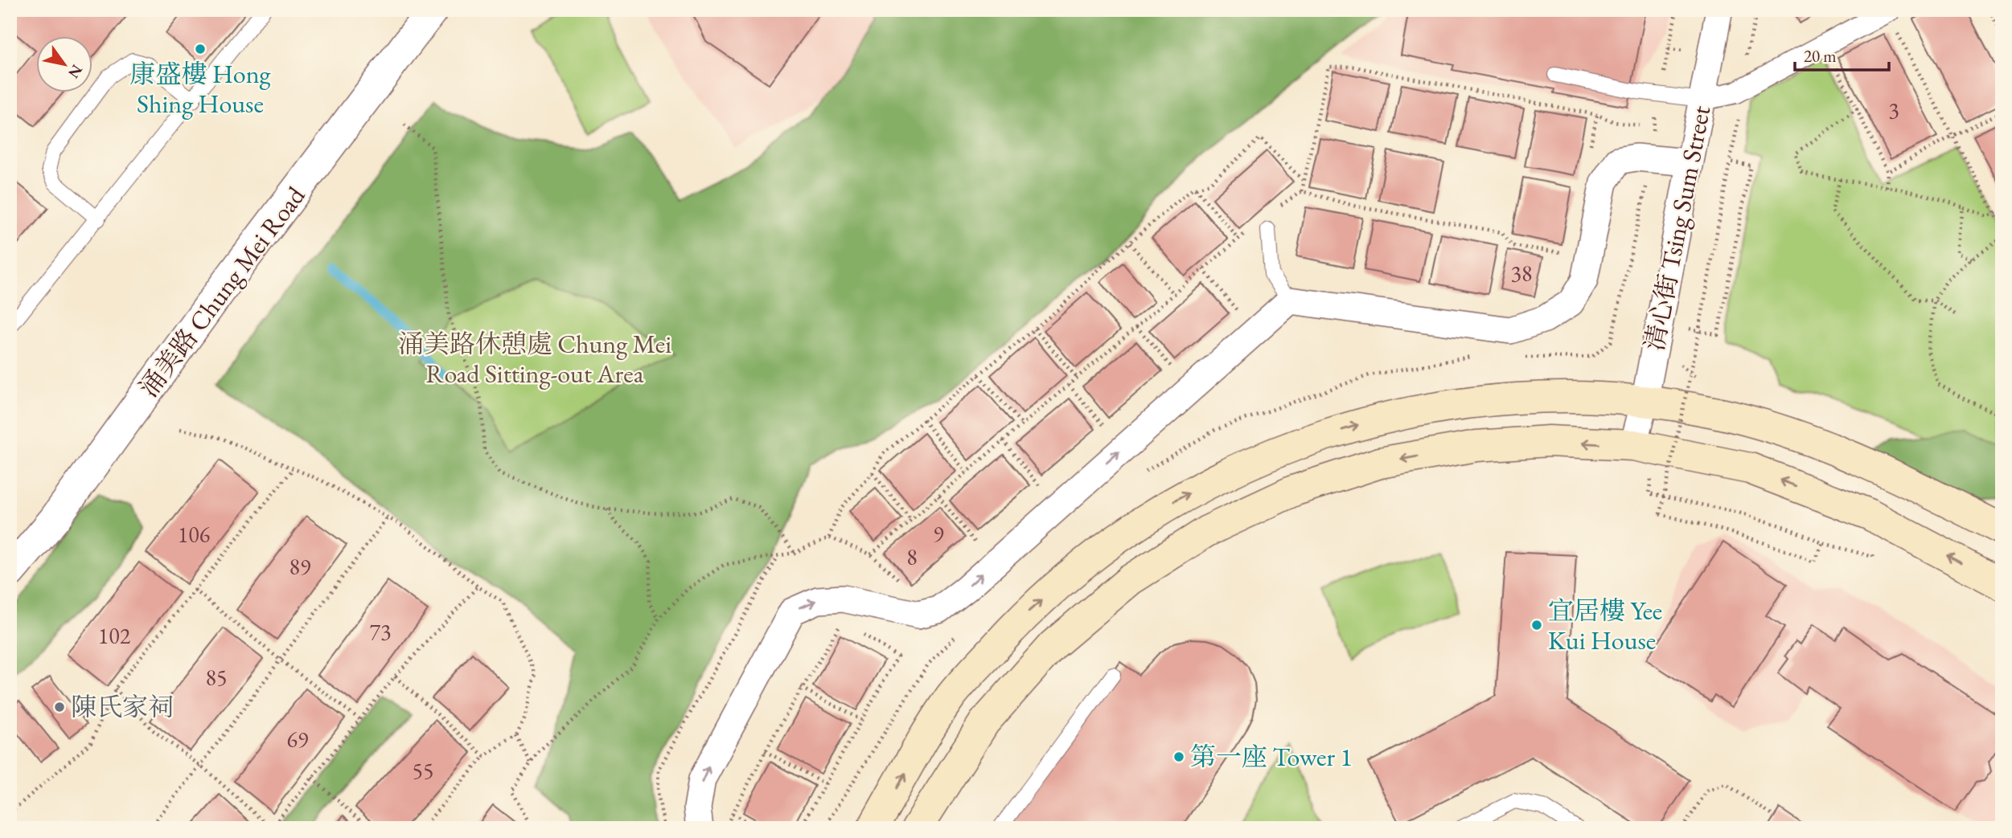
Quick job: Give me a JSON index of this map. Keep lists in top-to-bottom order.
{
  "streets": {
    "street": ["清心街 Tsing Sum Street", "涌美路 Chung Mei Road"]
  },
  "parks": ["涌美路休憩處 Chung Mei Road Sitting-out Area"],
  "places": [
    "康盛樓 Hong Shing House",
    "宜居樓 Yee Kui House",
    "陳氏家祠",
    "第一座 Tower 1"
  ],
  "house_numbers": [
    "3",
    "38",
    "9",
    "106",
    "8",
    "89",
    "73",
    "102",
    "85",
    "69",
    "55"
  ],
  "scale_bar": "20 m",
  "north": "bottom right"
}
